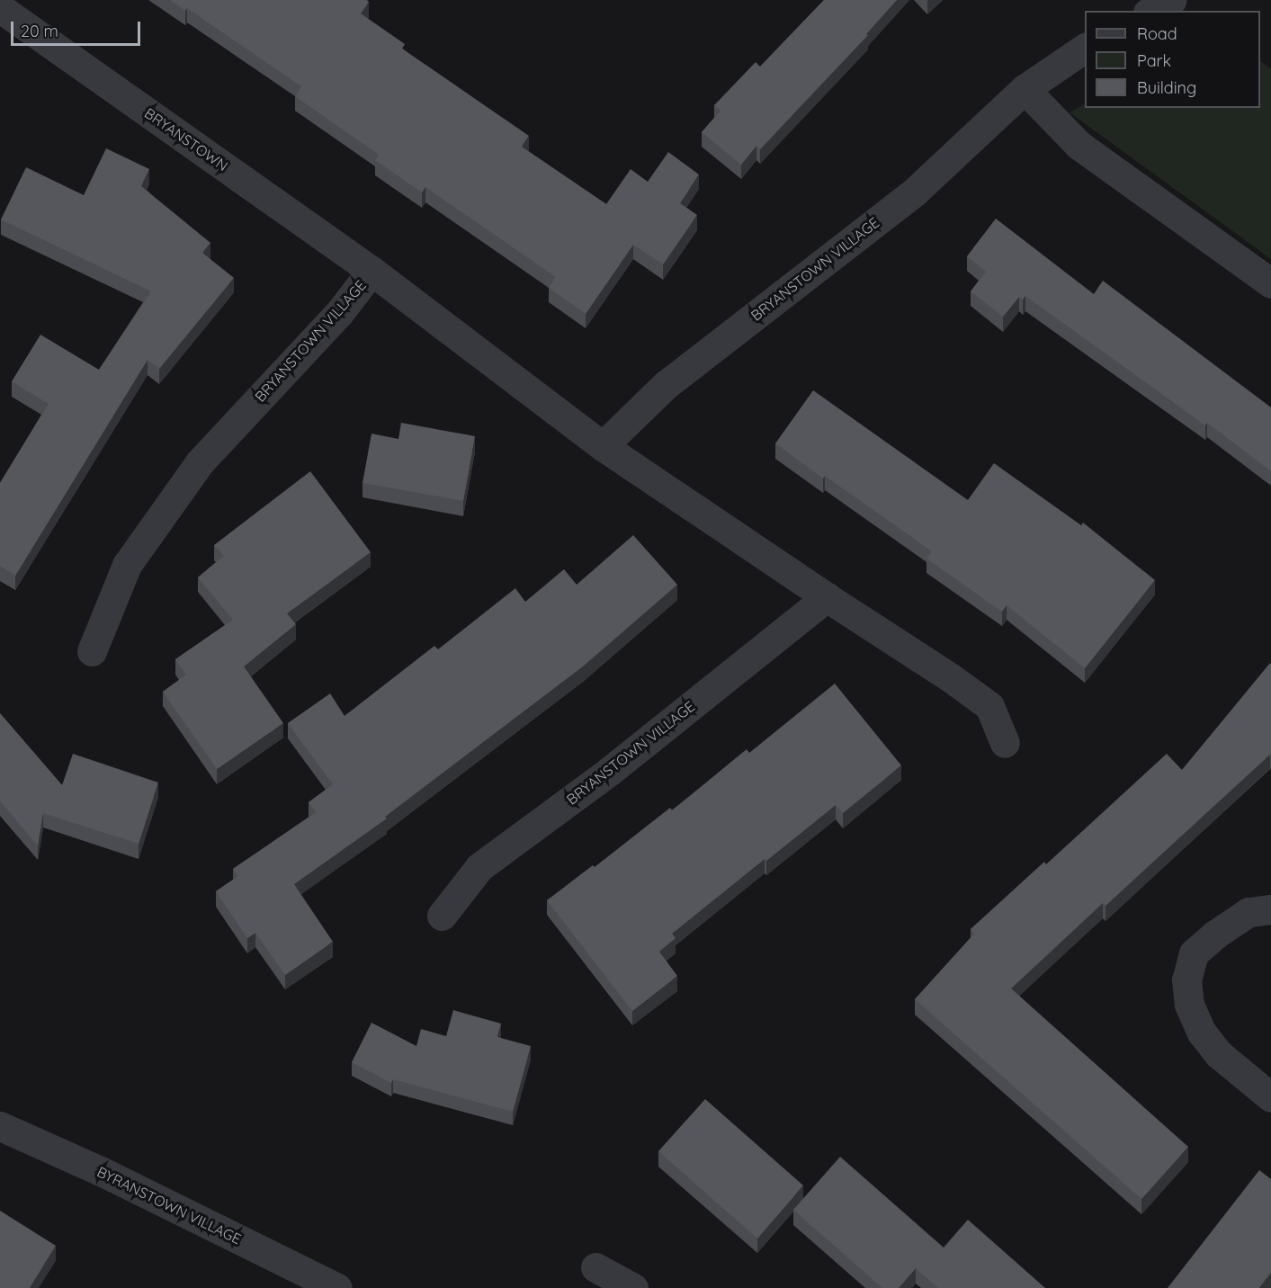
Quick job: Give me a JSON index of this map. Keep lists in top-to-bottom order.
{
  "streets": {
    "street": ["BRYANSTOWN", "BRYANSTOWN VILLAGE", "BYRANSTOWN VILLAGE"]
  },
  "crossings": [
    ["BRYANSTOWN", "BRYANSTOWN VILLAGE"]
  ],
  "legend": ["Road", "Park", "Building"],
  "scale_bar": "20 m"
}
